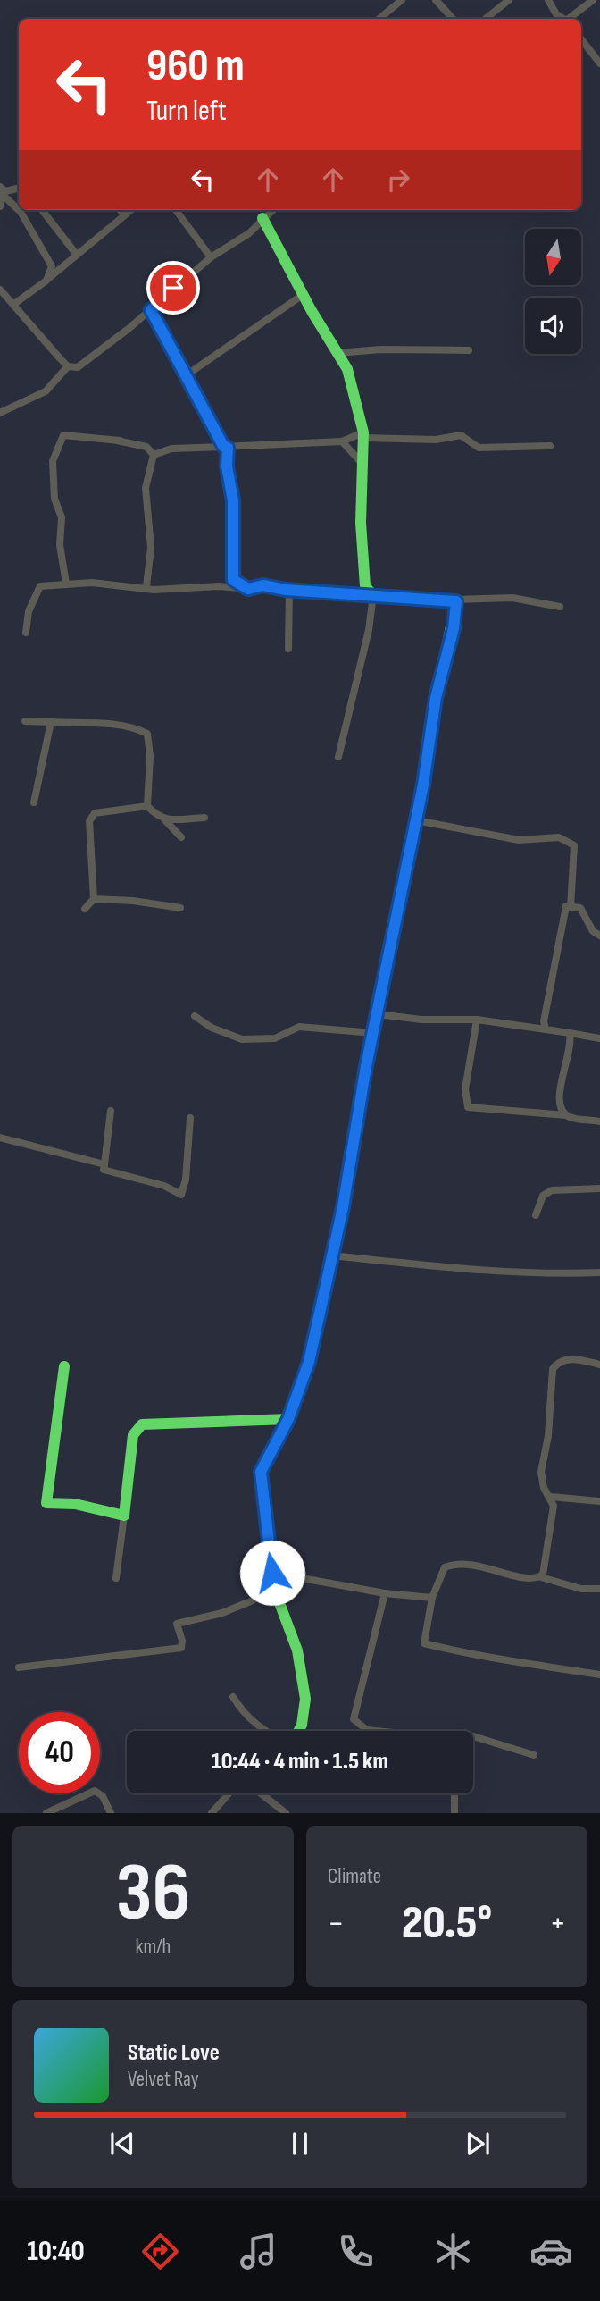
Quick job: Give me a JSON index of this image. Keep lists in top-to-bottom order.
{
  "north": "bottom",
  "page": {
    "turn": ["960 m", "Turn left"],
    "limit": "40",
    "trip": "10:44 · 4 min · 1.5 km",
    "tile": [
      ["36", "km/h"],
      "Climate"
    ],
    "heat": ["−", "20.5°", "+"],
    "song": ["Static Love", "Velvet Ray"],
    "tabs": "10:40"
  }
}
